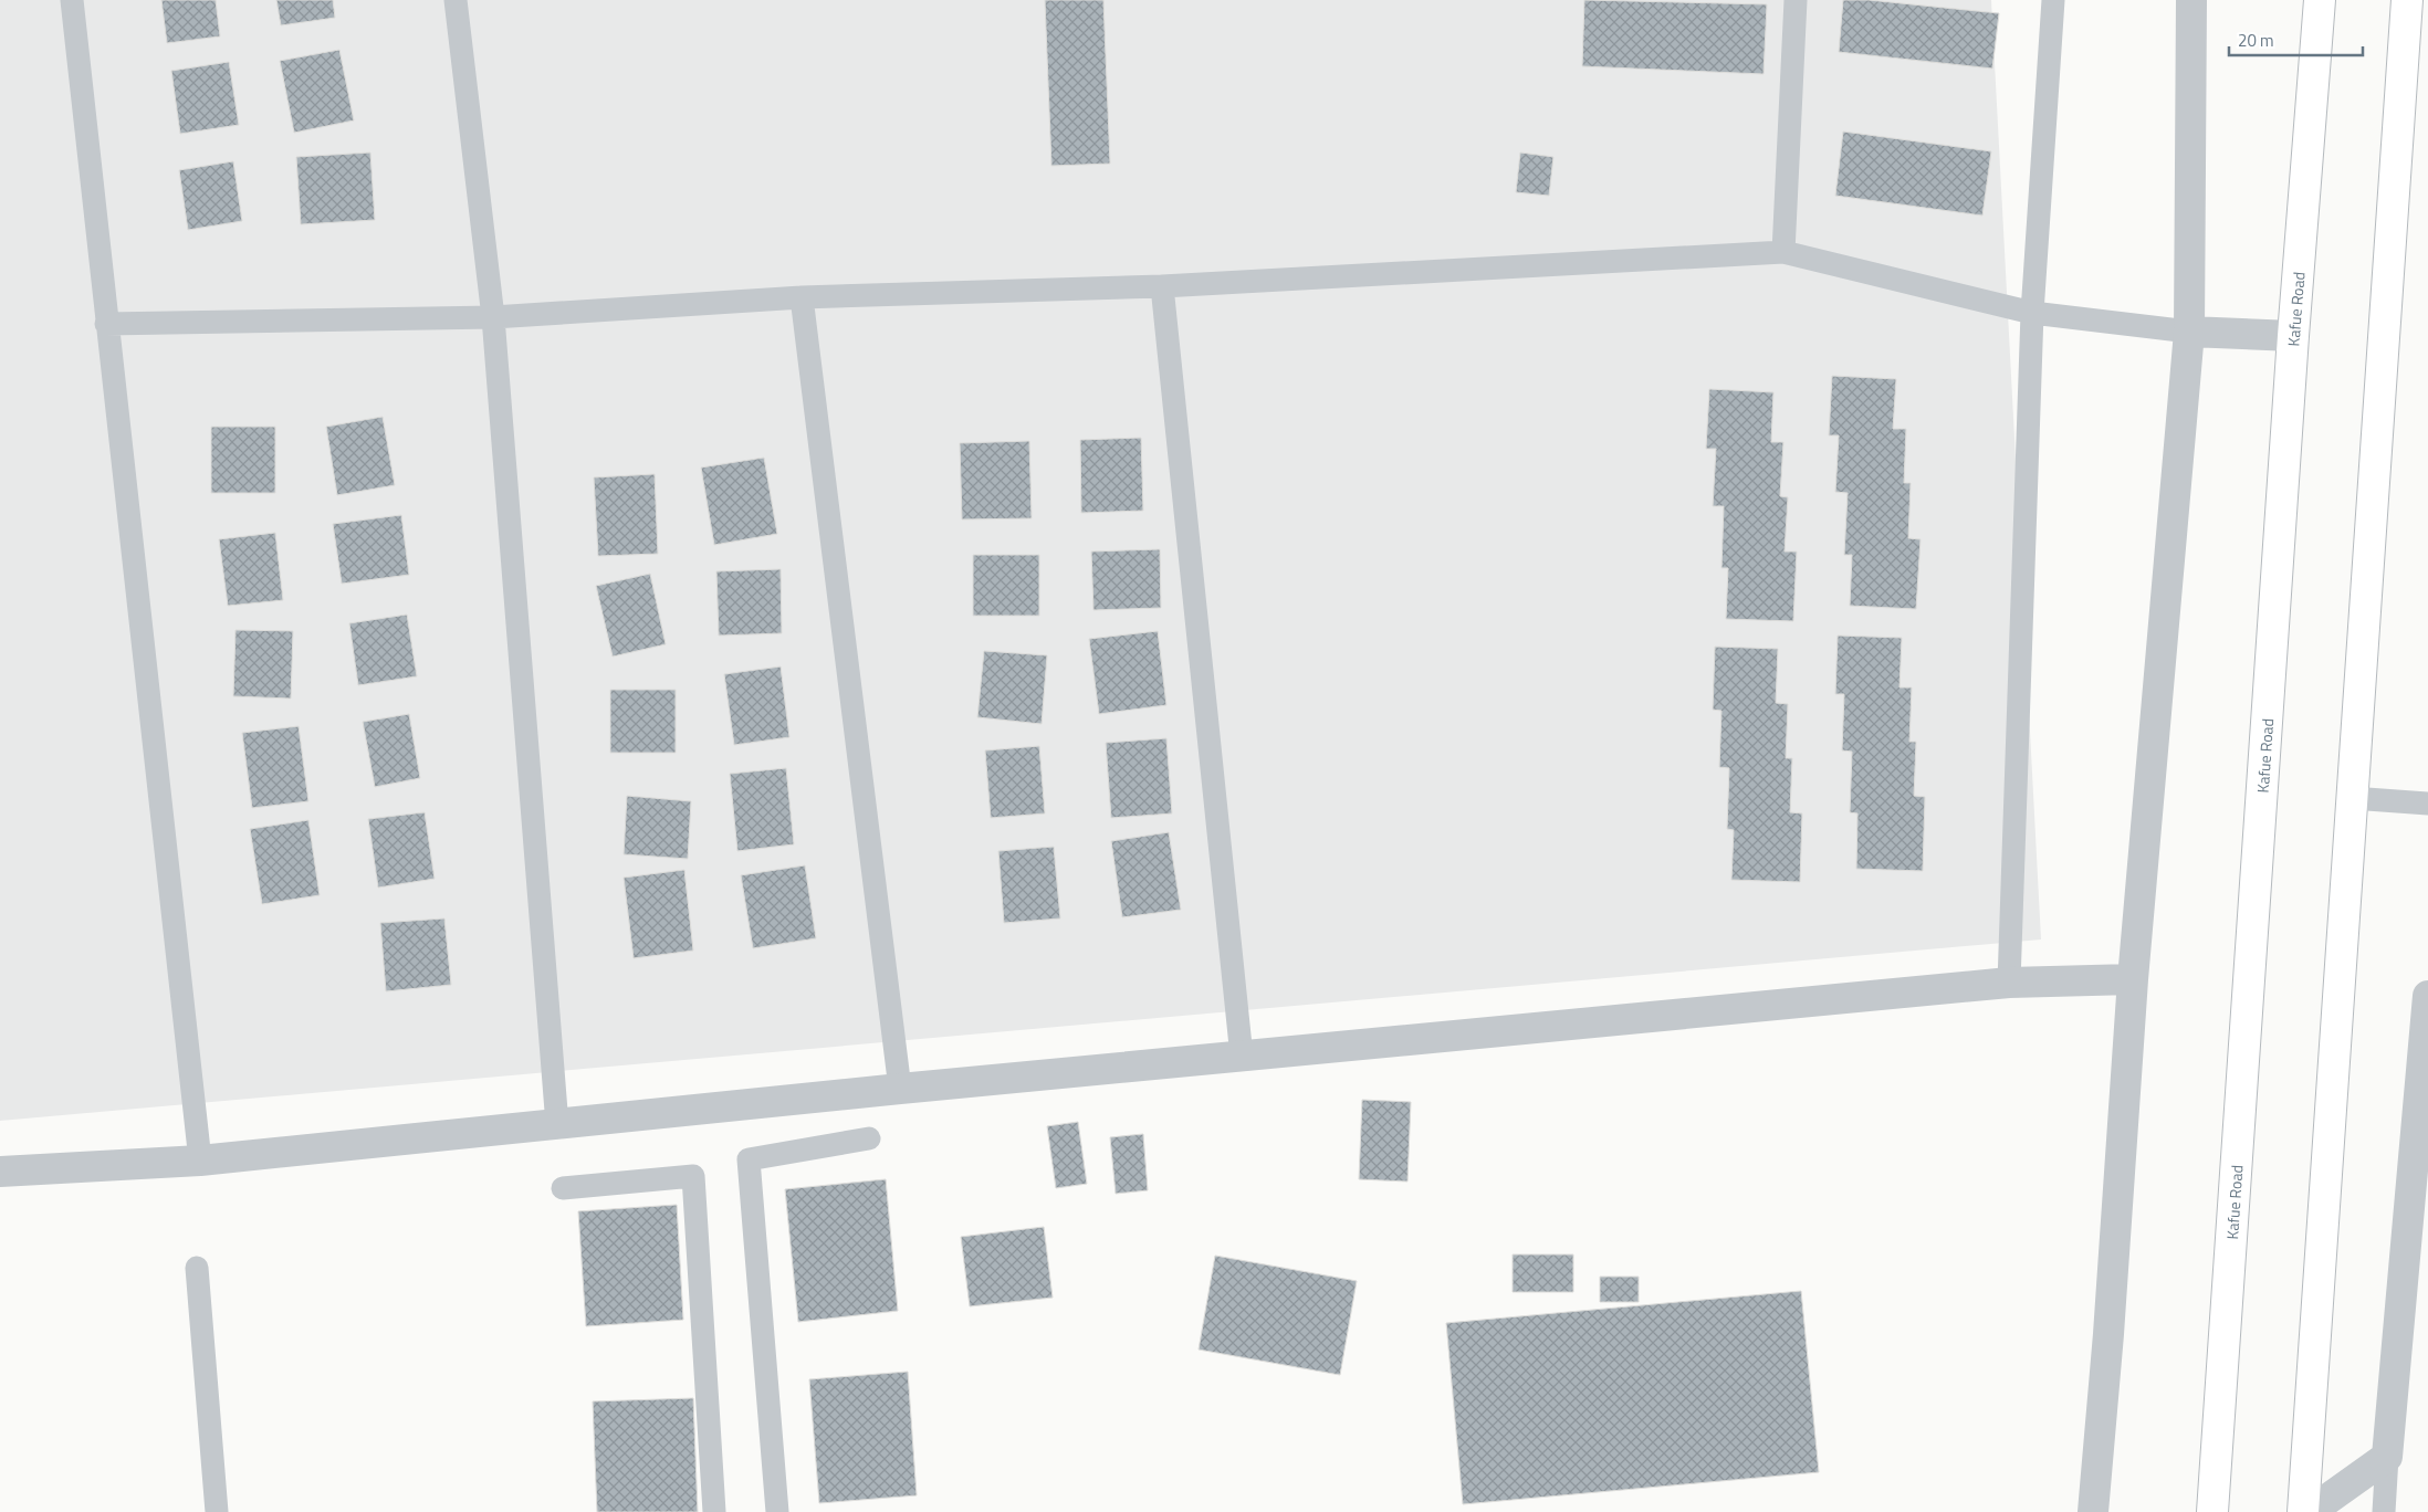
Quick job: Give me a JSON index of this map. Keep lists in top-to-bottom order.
{
  "streets": {
    "main road": ["Kafue Road"]
  },
  "scale_bar": "20 m"
}
